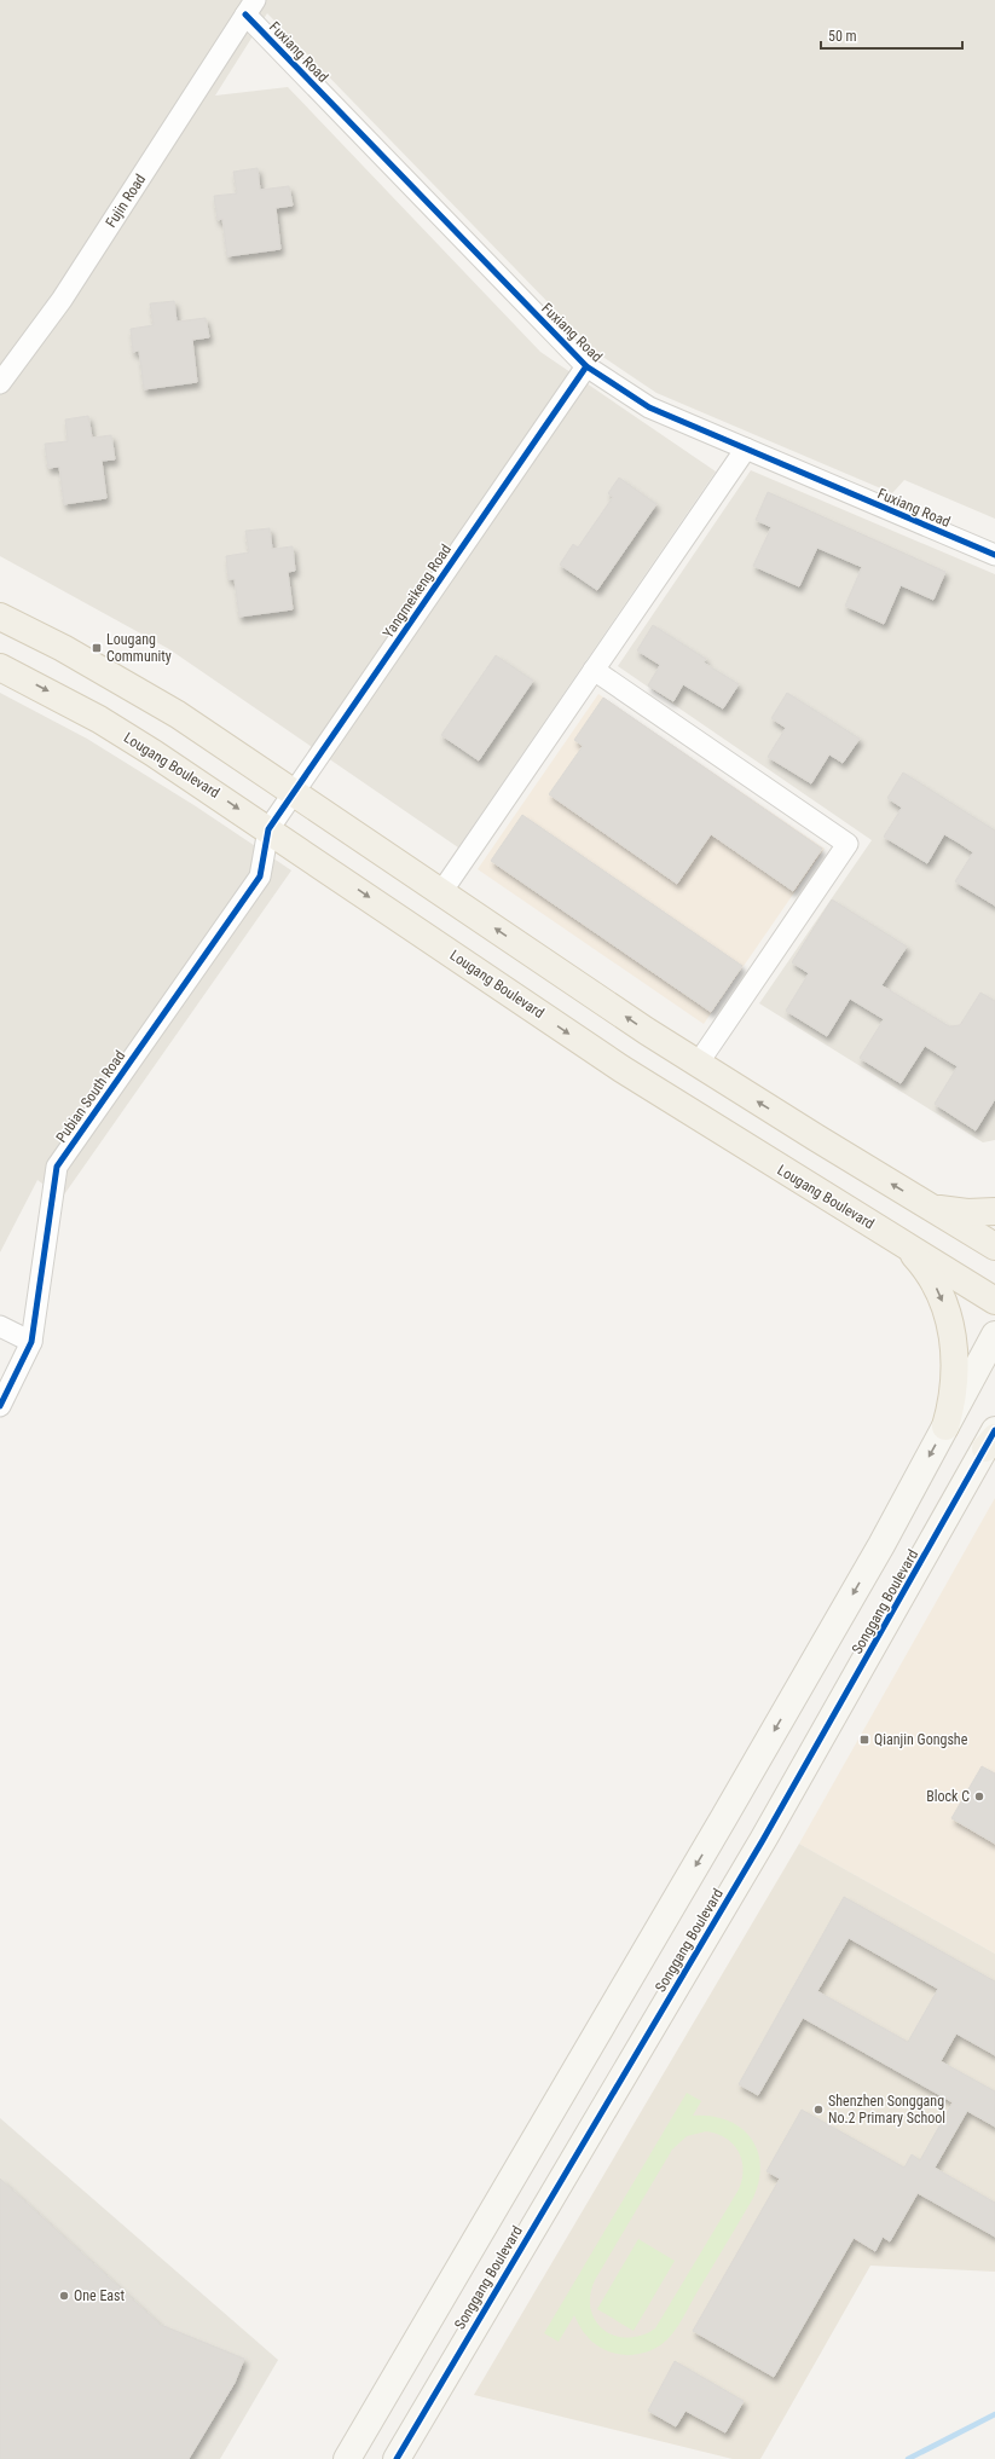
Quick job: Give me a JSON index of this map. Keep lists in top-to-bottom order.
{
  "streets": {
    "main road": ["Lougang Boulevard", "Songgang Boulevard"],
    "street": [
      "Fuxiang Road",
      "Fujin Road",
      "Yangmeikeng Road",
      "Pubian South Road"
    ]
  },
  "crossings": [
    ["Fuxiang Road", "Fujin Road"],
    ["Fuxiang Road", "Yangmeikeng Road"],
    ["Yangmeikeng Road", "Lougang Boulevard"],
    ["Yangmeikeng Road", "Pubian South Road"],
    ["Lougang Boulevard", "Pubian South Road"]
  ],
  "places": {
    "transit": ["Lougang Community", "Qianjin Gongshe"],
    "other": ["Block C", "Shenzhen Songgang No.2 Primary School", "One East"]
  },
  "scale_bar": "50 m"
}
